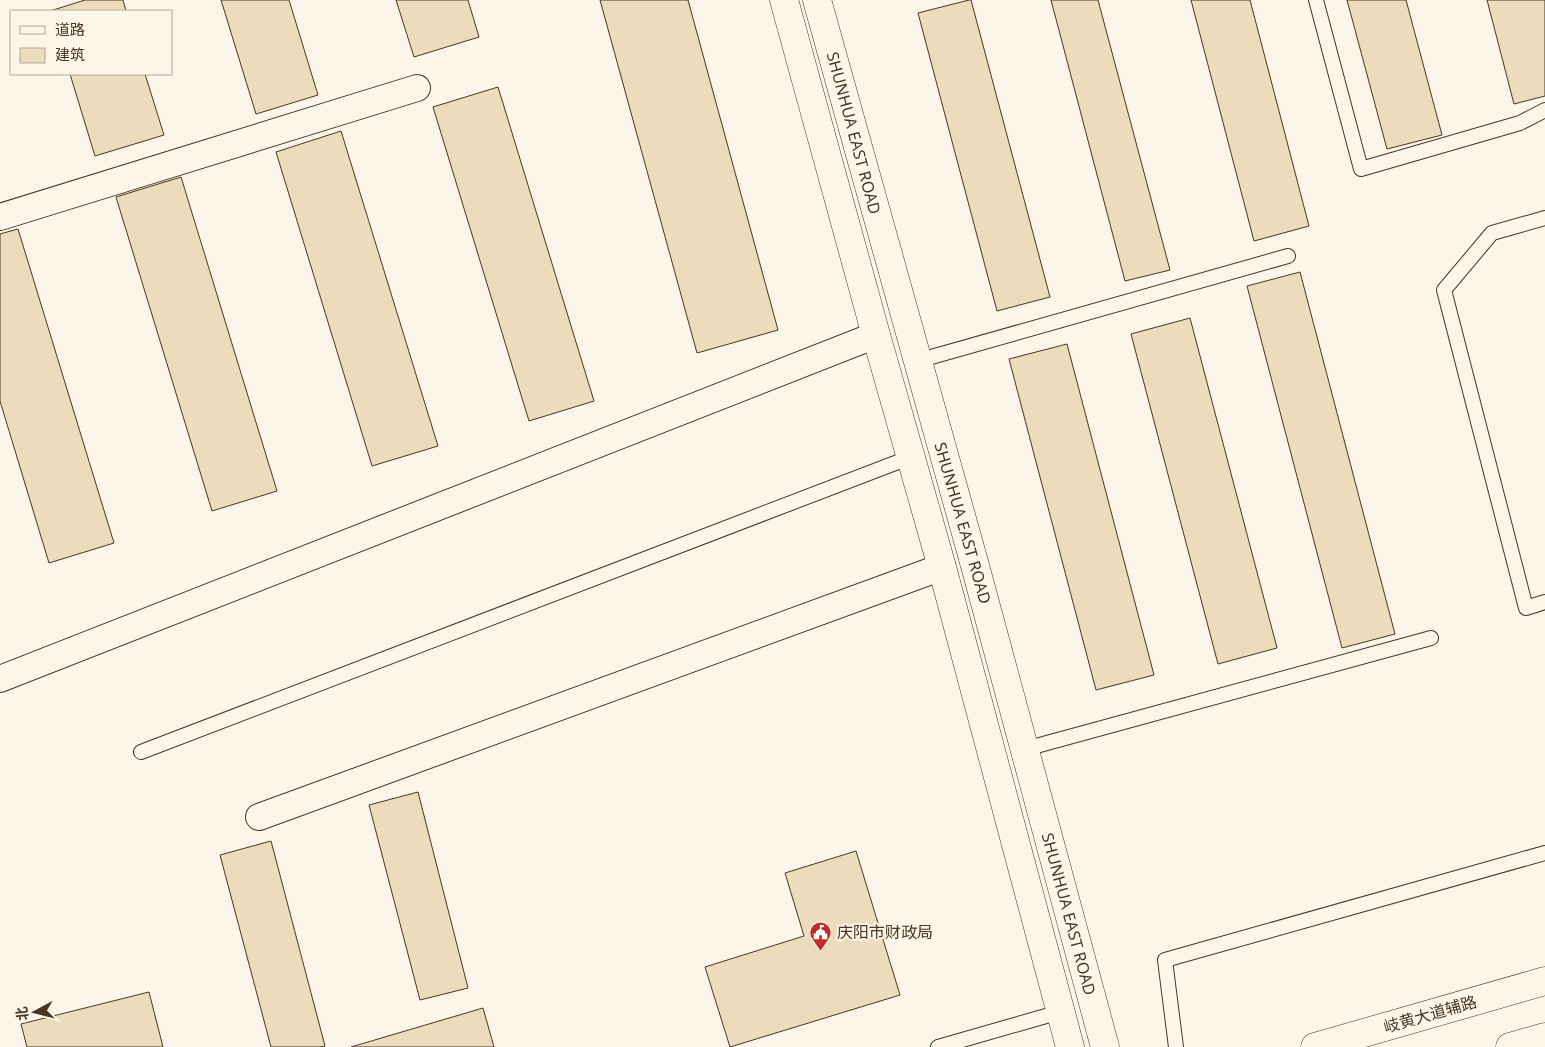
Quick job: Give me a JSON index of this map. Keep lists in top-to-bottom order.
{
  "streets": {
    "street": ["SHUNHUA EAST ROAD", "岐黄大道辅路"]
  },
  "places": {
    "public building": ["庆阳市财政局"]
  },
  "legend": ["道路", "建筑"],
  "north": "left"
}
